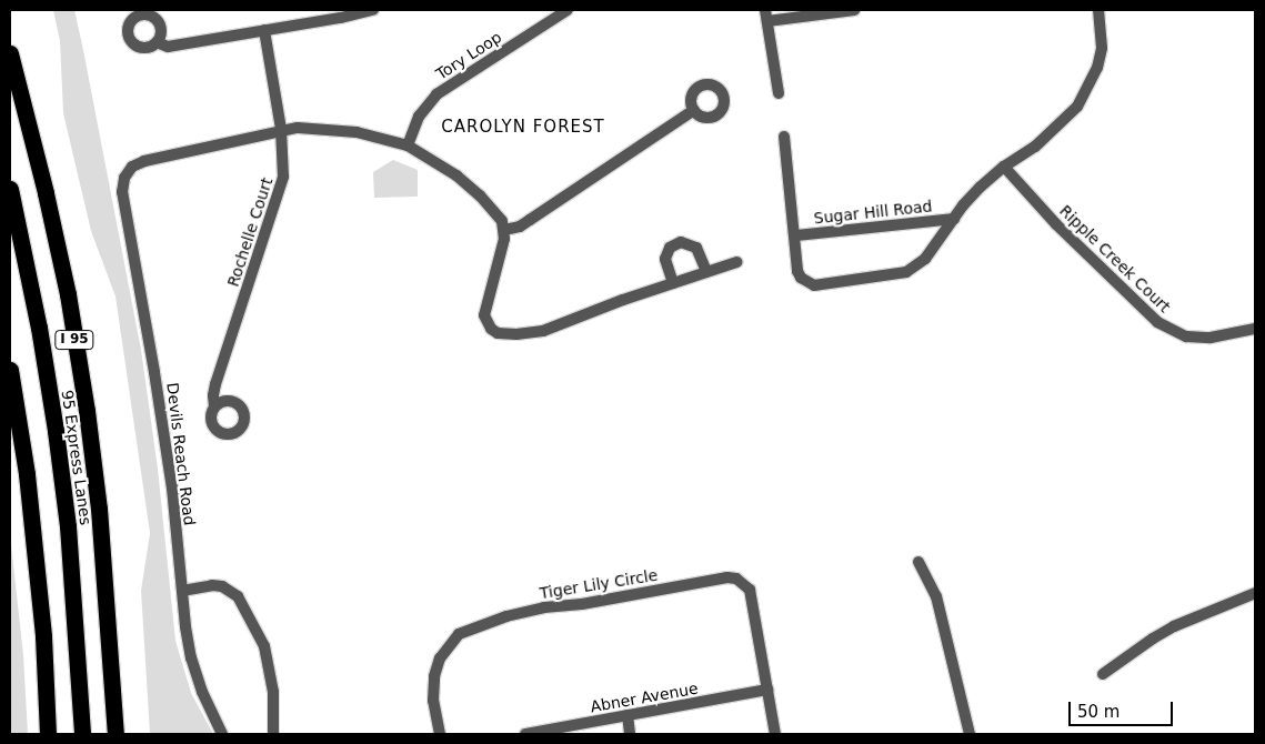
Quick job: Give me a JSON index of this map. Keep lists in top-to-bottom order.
{
  "streets": {
    "highway": ["I 95", "95 Express Lanes"],
    "street": [
      "Tory Loop",
      "Sugar Hill Road",
      "Rochelle Court",
      "Ripple Creek Court",
      "Devils Reach Road",
      "Tiger Lily Circle",
      "Abner Avenue"
    ]
  },
  "crossings": [
    ["Sugar Hill Road", "Ripple Creek Court"],
    ["Rochelle Court", "Devils Reach Road"],
    ["Tiger Lily Circle", "Abner Avenue"]
  ],
  "districts": ["CAROLYN FOREST"],
  "scale_bar": "50 m"
}
